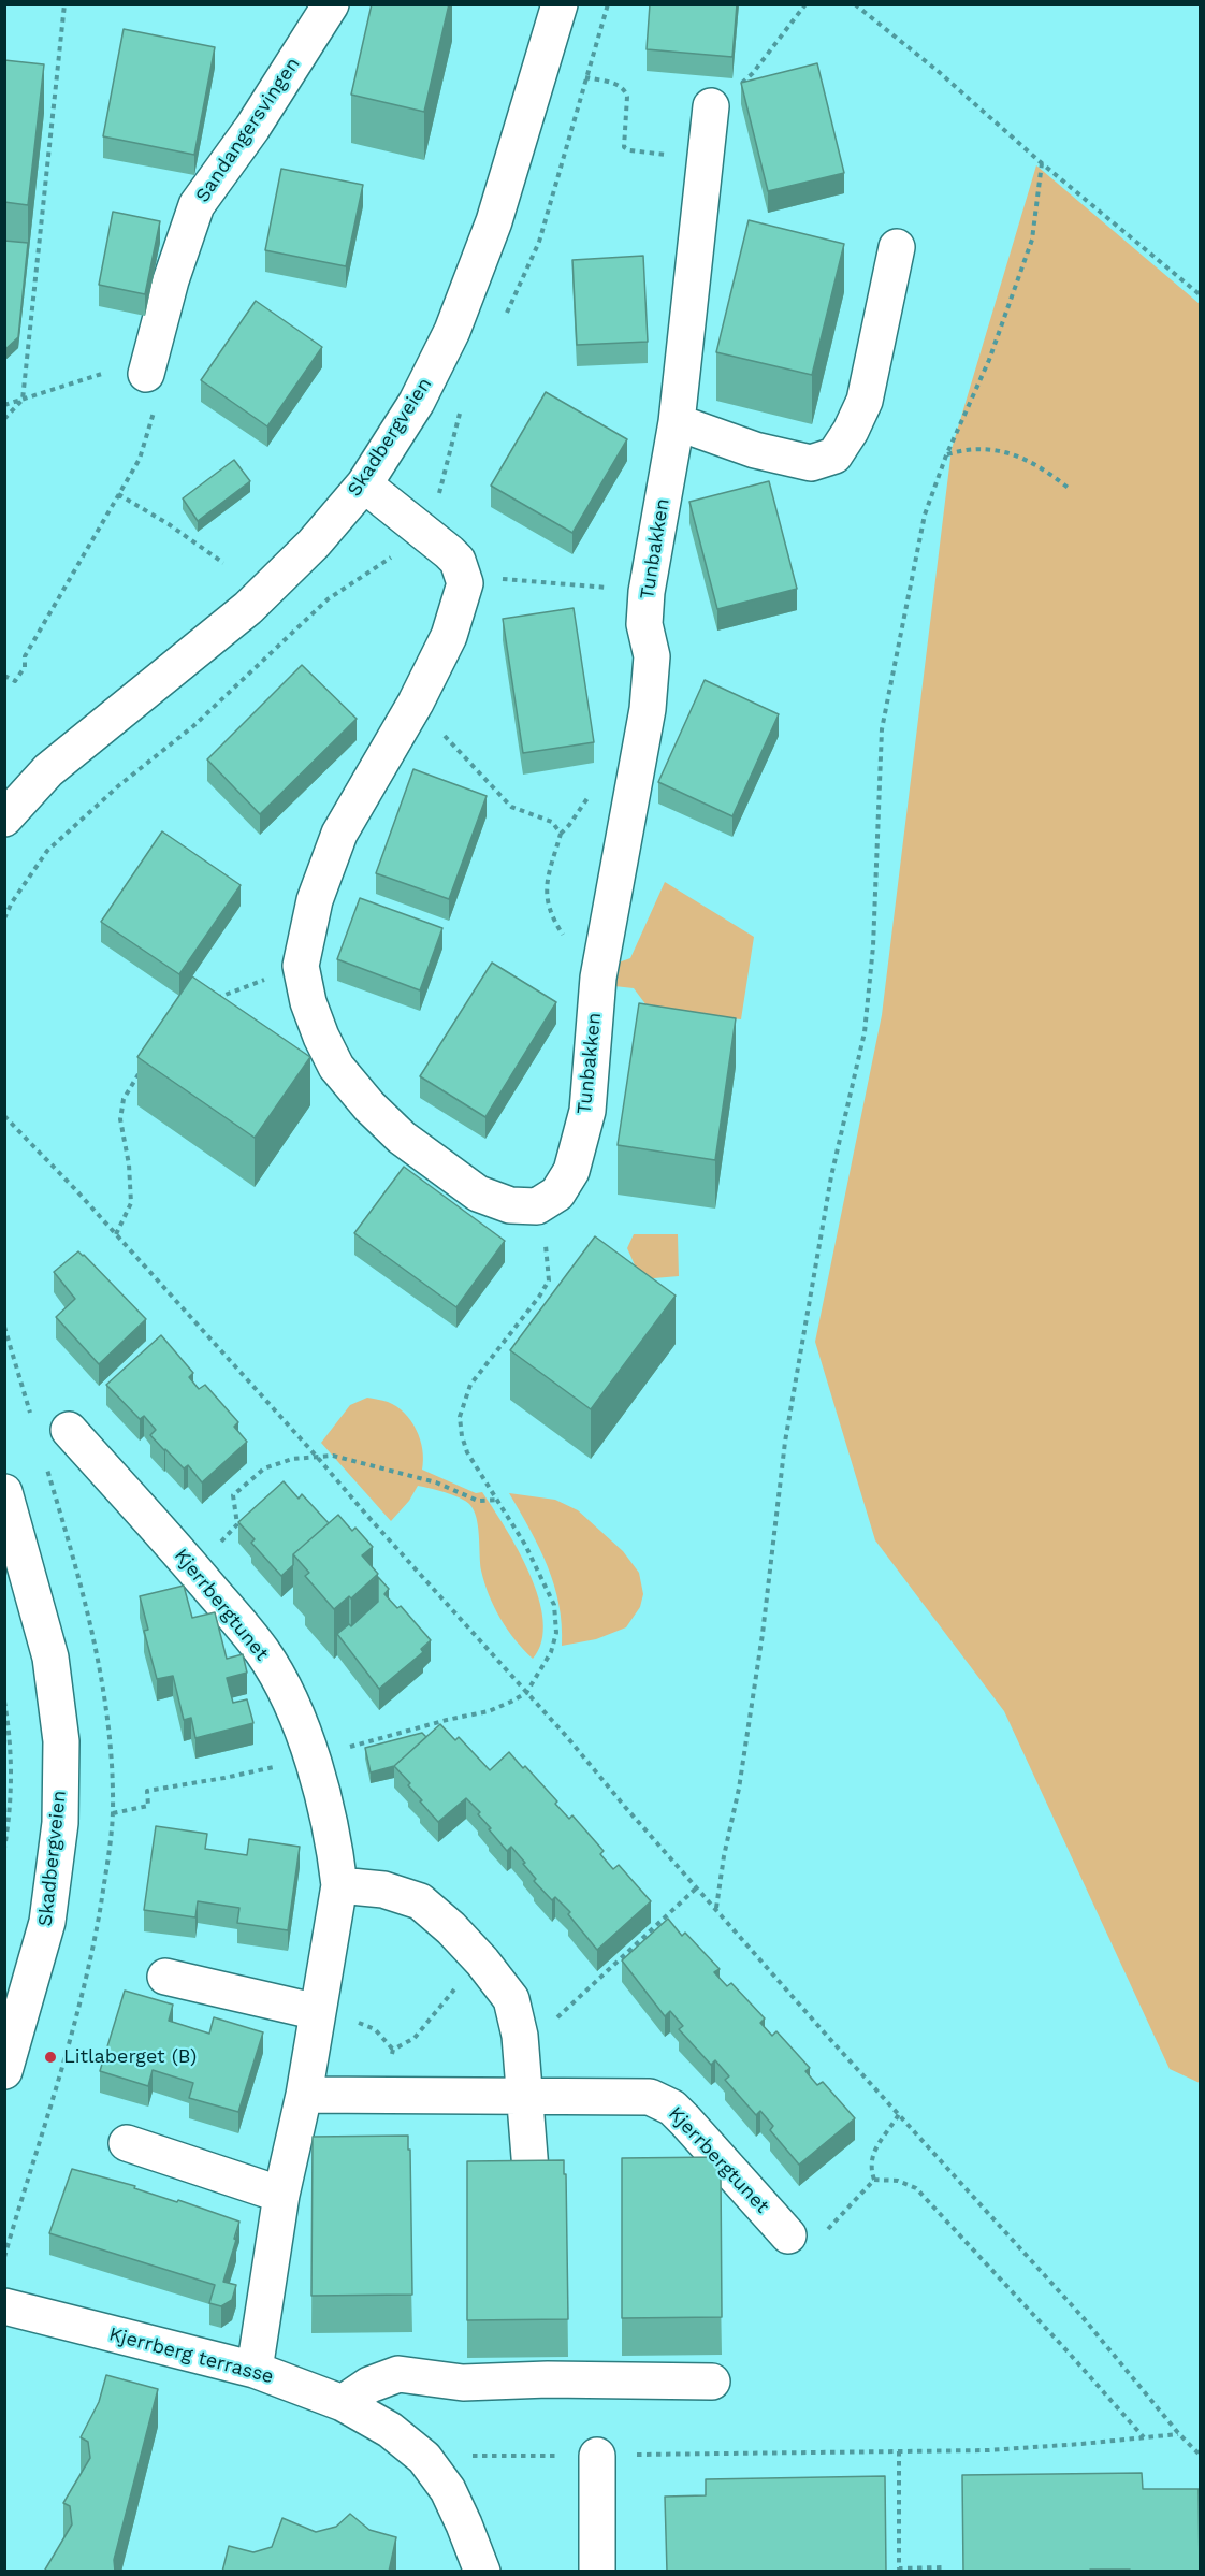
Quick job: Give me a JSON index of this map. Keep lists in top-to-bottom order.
{
  "streets": {
    "street": [
      "Sandangersvingen",
      "Skadbergveien",
      "Tunbakken",
      "Kjerrbergtunet",
      "Kjerrberg terrasse"
    ]
  },
  "crossings": [
    ["Kjerrbergtunet", "Kjerrberg terrasse"]
  ],
  "places": ["Litlaberget (B)"]
}
